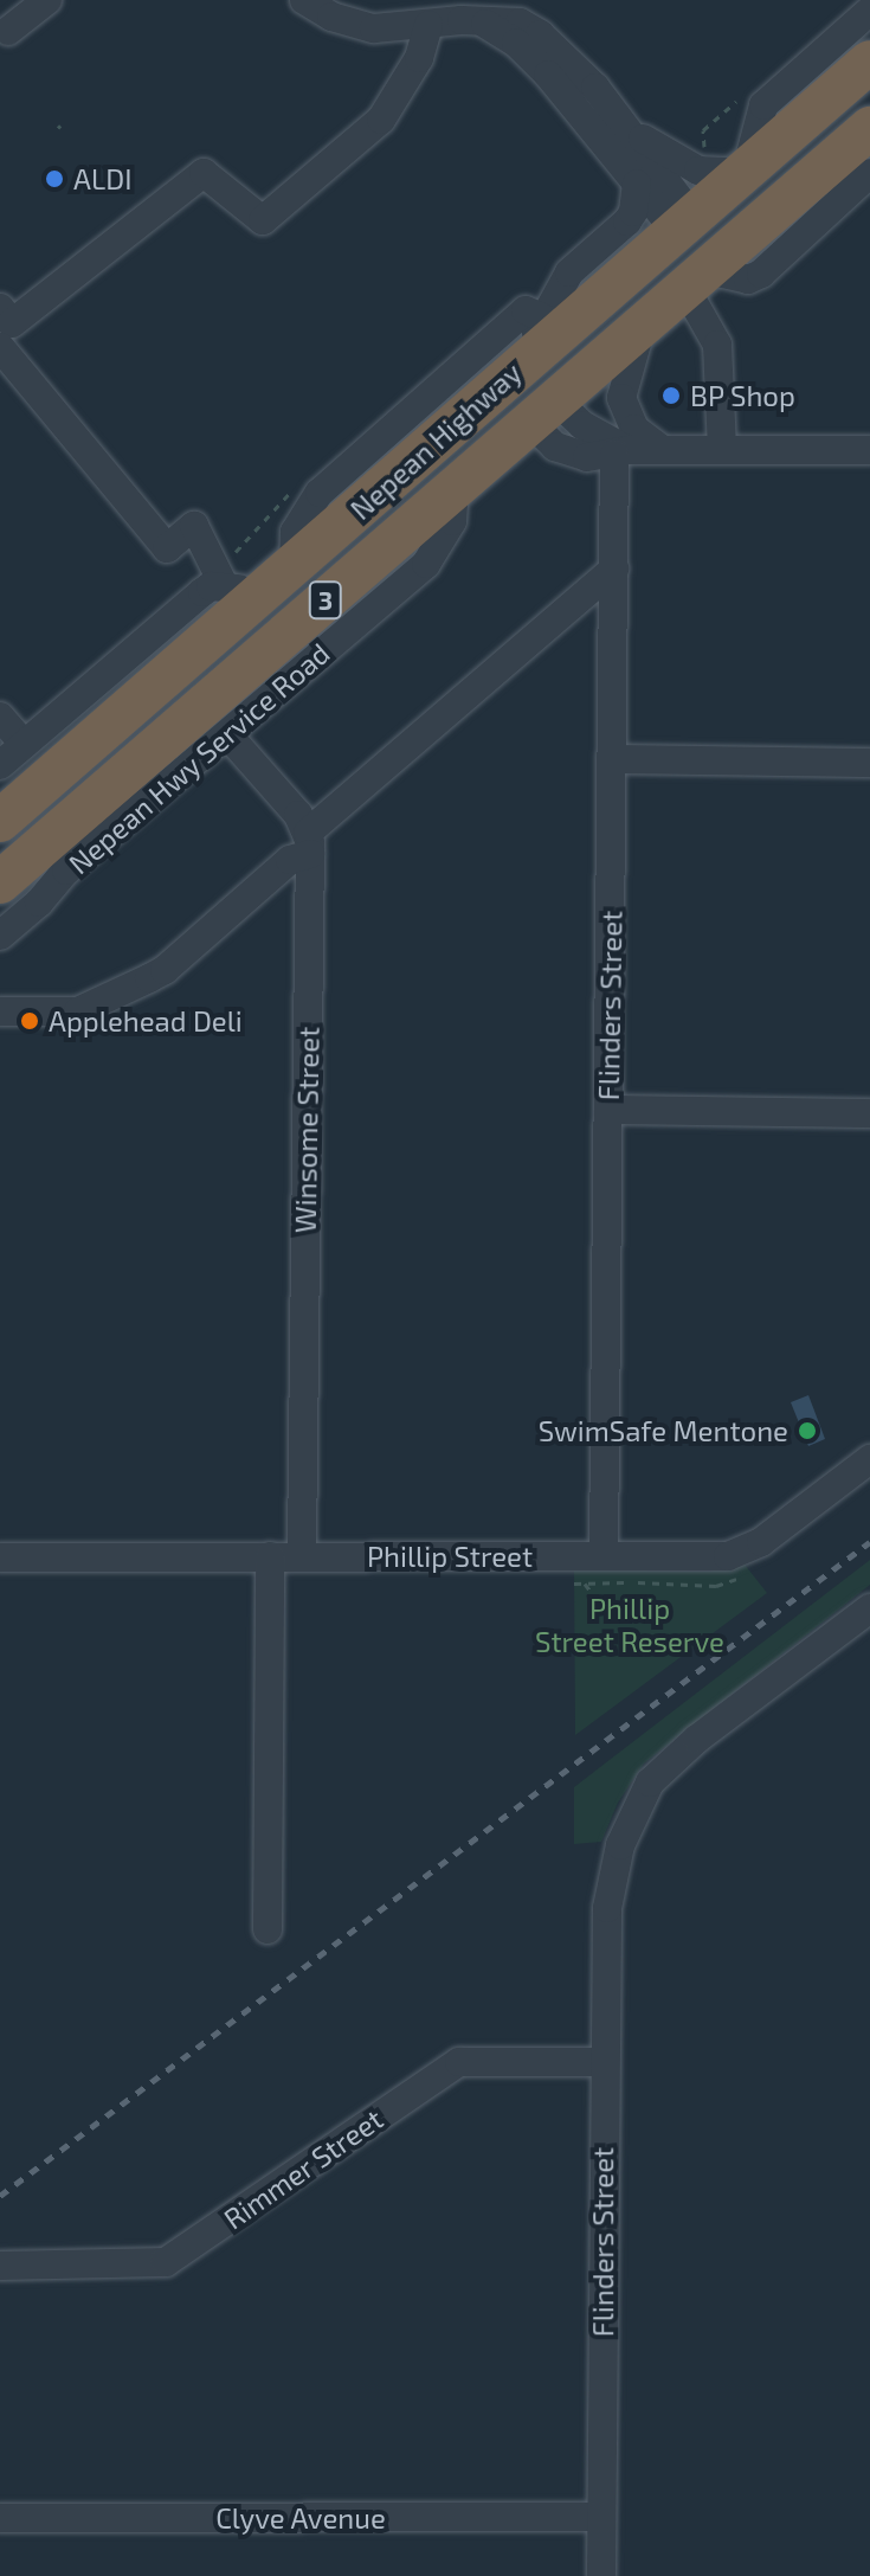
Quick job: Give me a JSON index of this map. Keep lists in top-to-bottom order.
{
  "streets": {
    "highway": ["Nepean Highway", "3"],
    "street": [
      "Nepean Hwy Service Road",
      "Flinders Street",
      "Winsome Street",
      "Phillip Street",
      "Rimmer Street",
      "Clyve Avenue"
    ]
  },
  "crossings": [
    ["Nepean Highway", "Nepean Hwy Service Road"],
    ["Flinders Street", "Phillip Street"],
    ["Flinders Street", "Rimmer Street"],
    ["Flinders Street", "Clyve Avenue"],
    ["Winsome Street", "Phillip Street"]
  ],
  "parks": ["Phillip Street Reserve"],
  "places": [
    "ALDI",
    "BP Shop",
    "Applehead Deli",
    "SwimSafe Mentone"
  ]
}
